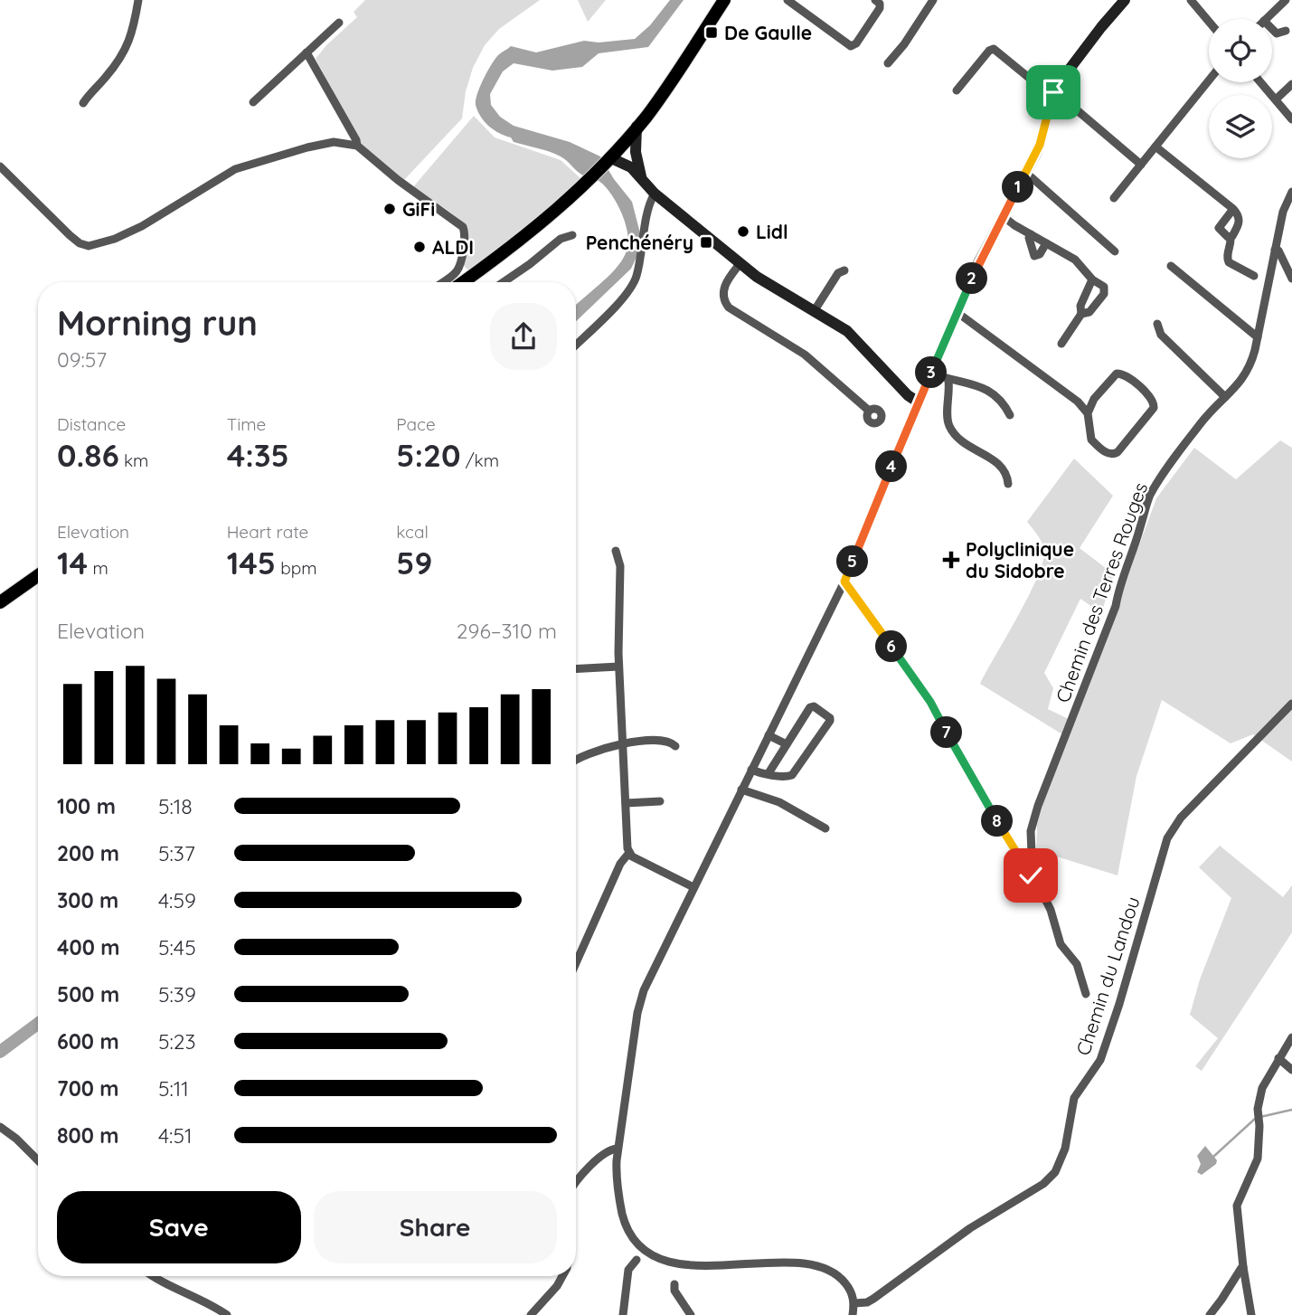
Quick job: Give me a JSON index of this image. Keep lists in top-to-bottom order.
{
  "streets": {
    "street": ["Chemin des Terres Rouges", "Chemin du Landou"]
  },
  "places": {
    "transit": ["De Gaulle", "Penchénéry"],
    "other": ["GiFi", "Lidl", "ALDI"],
    "health": ["Polyclinique du Sidobre"]
  },
  "page": {
    "pins": [
      "1",
      "2",
      "3",
      "4",
      "5",
      "6",
      "7",
      "8"
    ],
    "heading": ["Morning run", "09:57"],
    "stats": [
      ["Distance", "0.86 km"],
      ["Time", "4:35"],
      ["Pace", "5:20 /km"],
      ["Elevation", "14 m"],
      ["Heart rate", "145 bpm"],
      ["kcal", "59"]
    ],
    "chart": ["Elevation", "296–310 m"],
    "list": [
      {
        "name": "100 m",
        "note": "5:18"
      },
      {
        "name": "200 m",
        "note": "5:37"
      },
      {
        "name": "300 m",
        "note": "4:59"
      },
      {
        "name": "400 m",
        "note": "5:45"
      },
      {
        "name": "500 m",
        "note": "5:39"
      },
      {
        "name": "600 m",
        "note": "5:23"
      },
      {
        "name": "700 m",
        "note": "5:11"
      },
      {
        "name": "800 m",
        "note": "4:51"
      }
    ],
    "buttons": ["Save", "Share"]
  }
}
